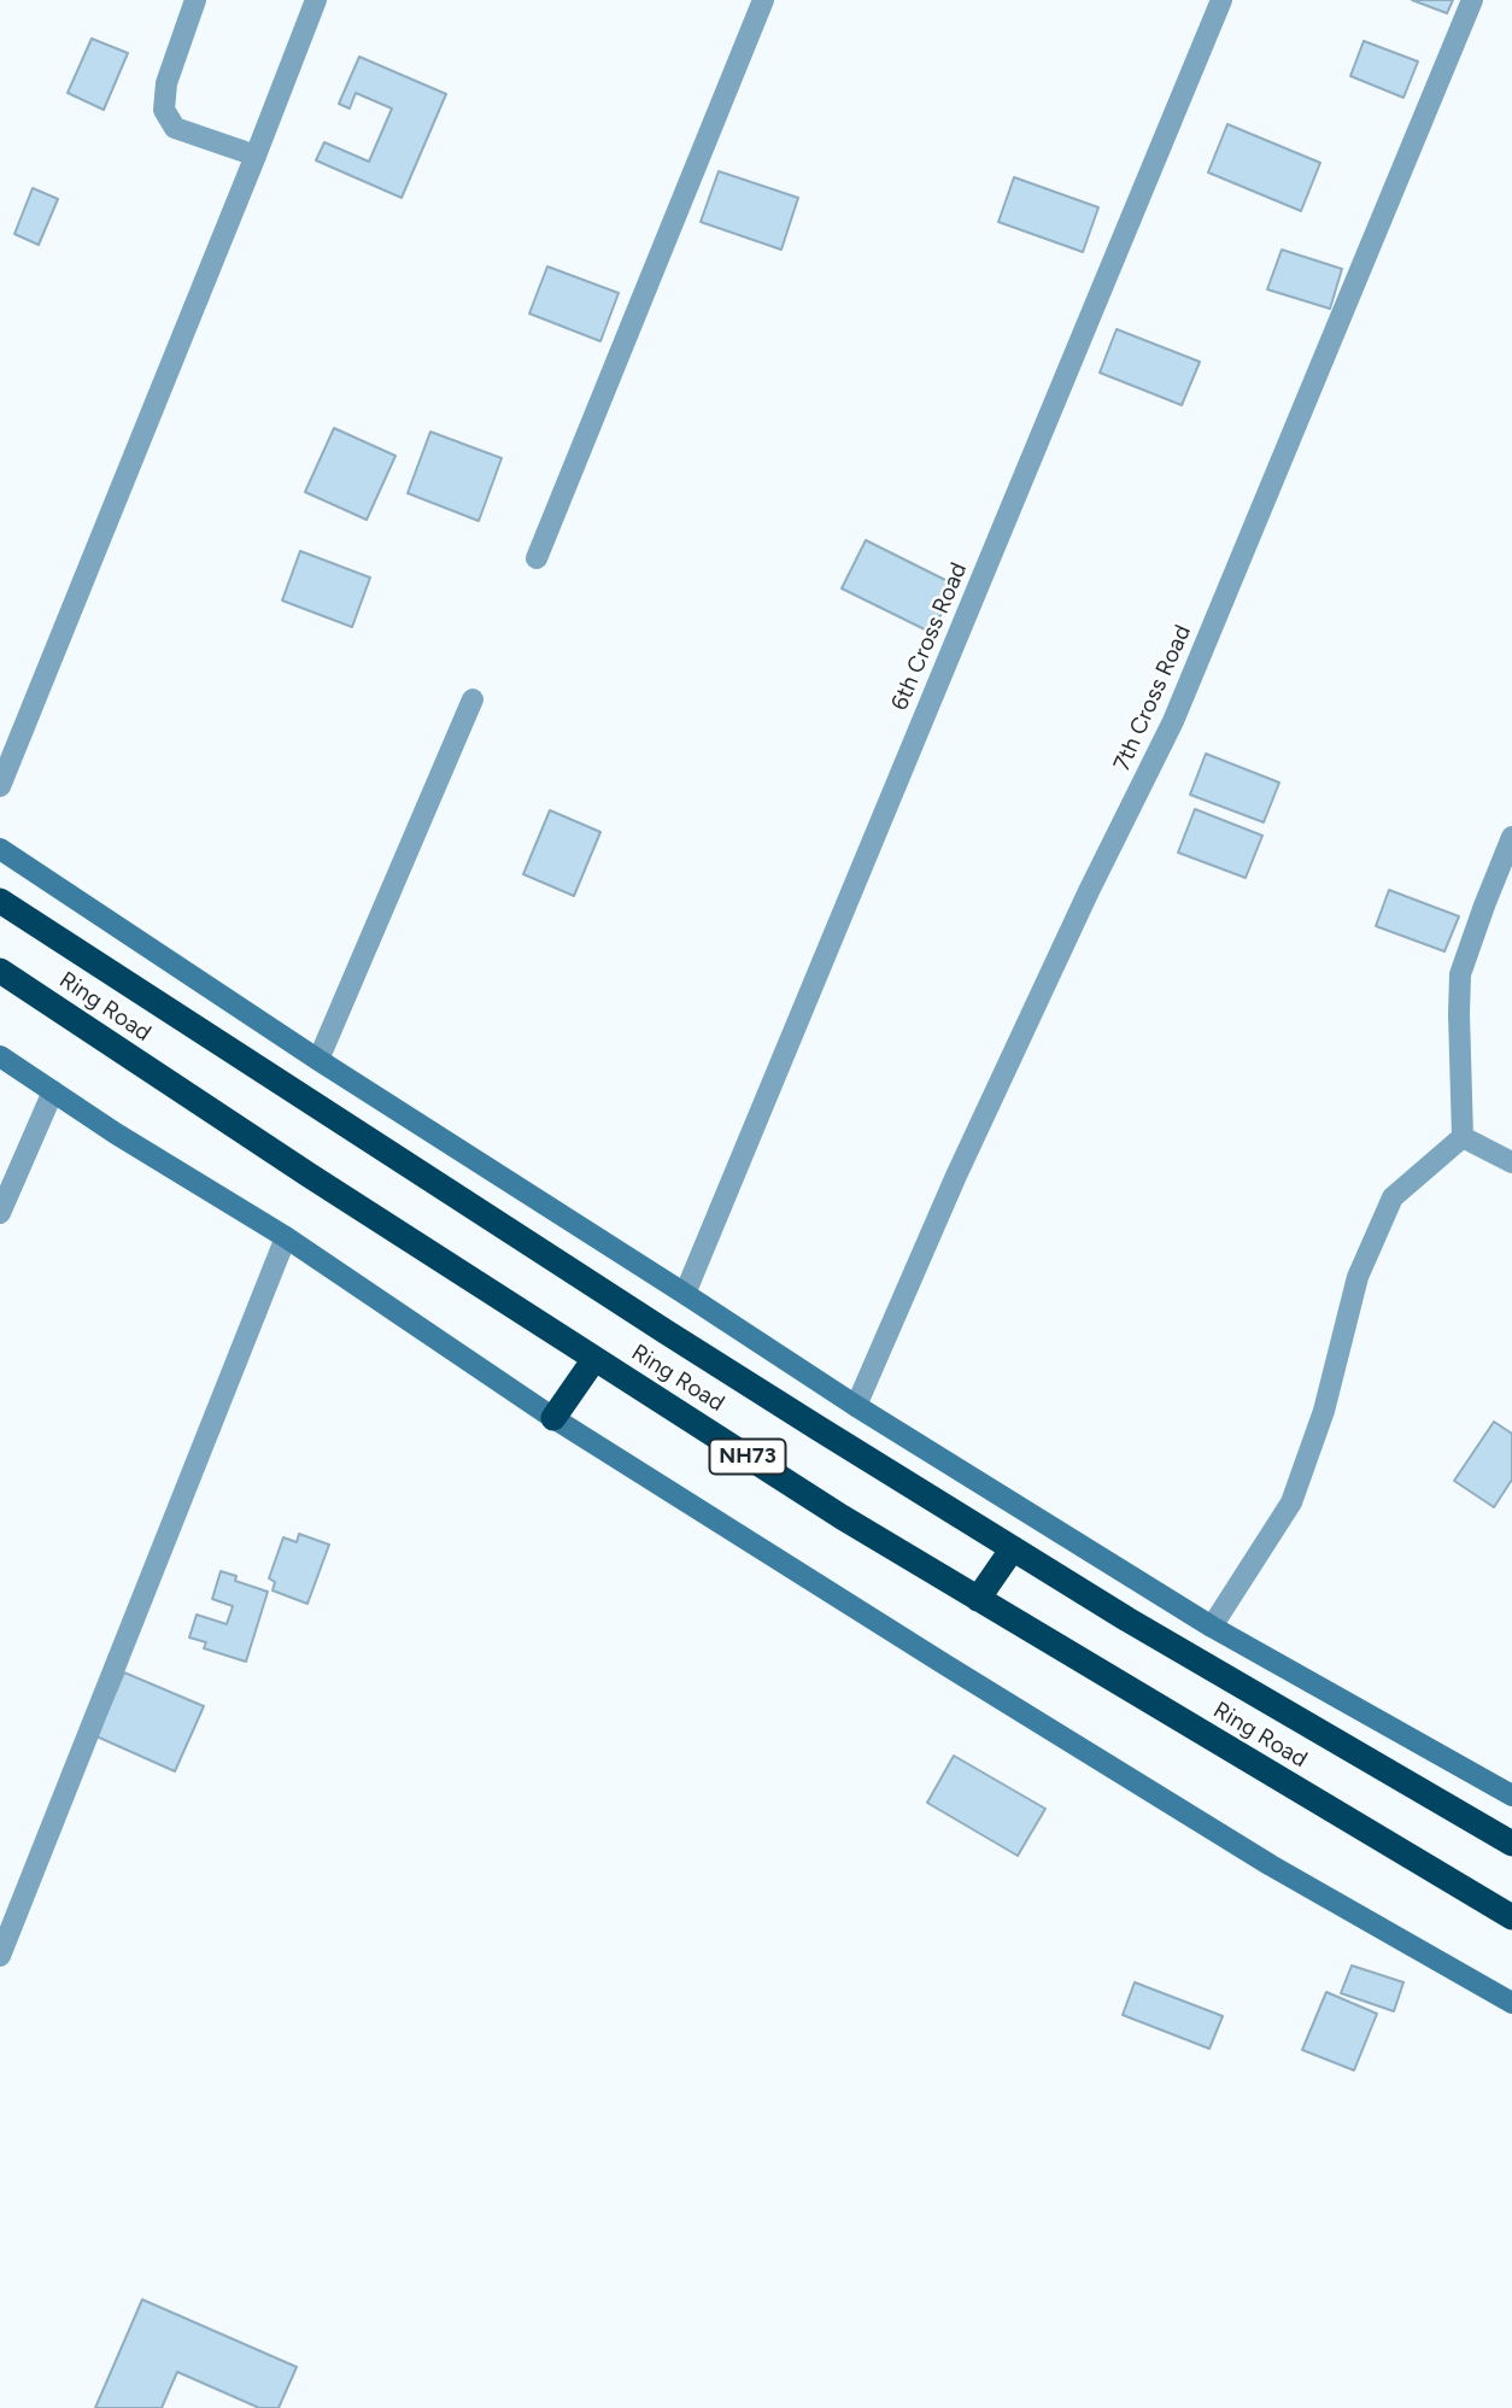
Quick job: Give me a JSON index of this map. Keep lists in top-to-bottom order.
{
  "streets": {
    "highway": ["Ring Road", "NH73"],
    "street": ["6th Cross Road", "7th Cross Road"]
  }
}
